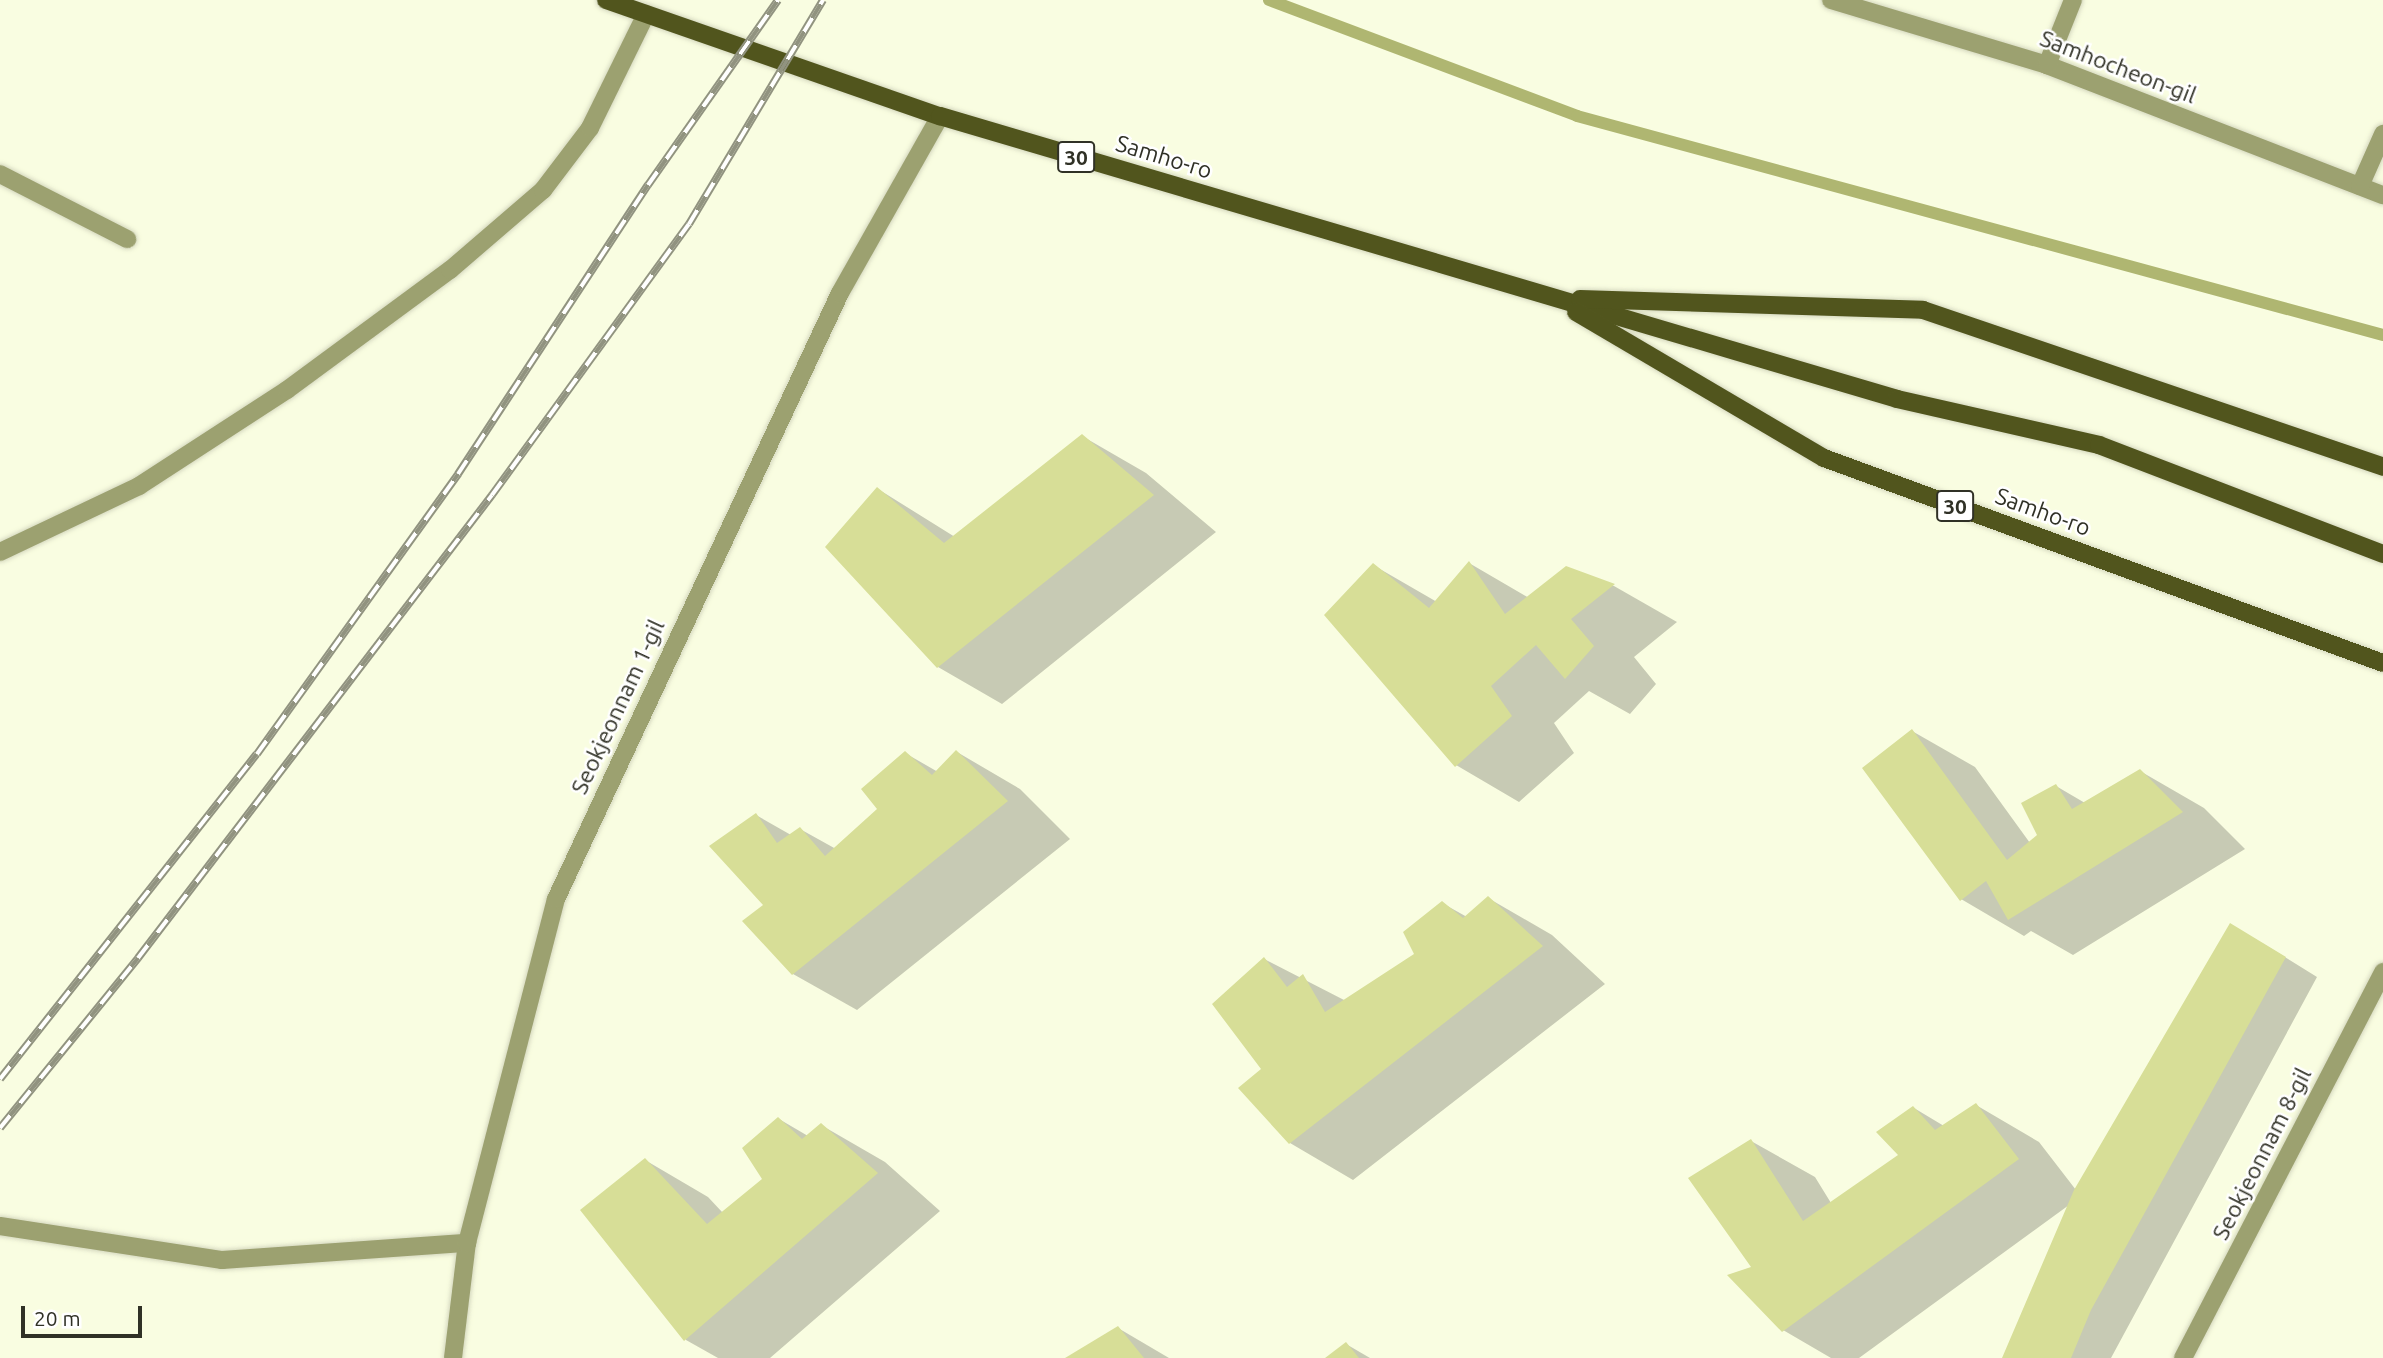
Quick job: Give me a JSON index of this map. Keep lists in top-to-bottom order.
{
  "streets": {
    "main road": ["30", "Samho-ro"],
    "street": ["Samhocheon-gil", "Seokjeonnam 1-gil", "Seokjeonnam 8-gil"]
  },
  "crossings": [
    ["Samho-ro", "Seokjeonnam 1-gil"]
  ],
  "scale_bar": "20 m"
}
